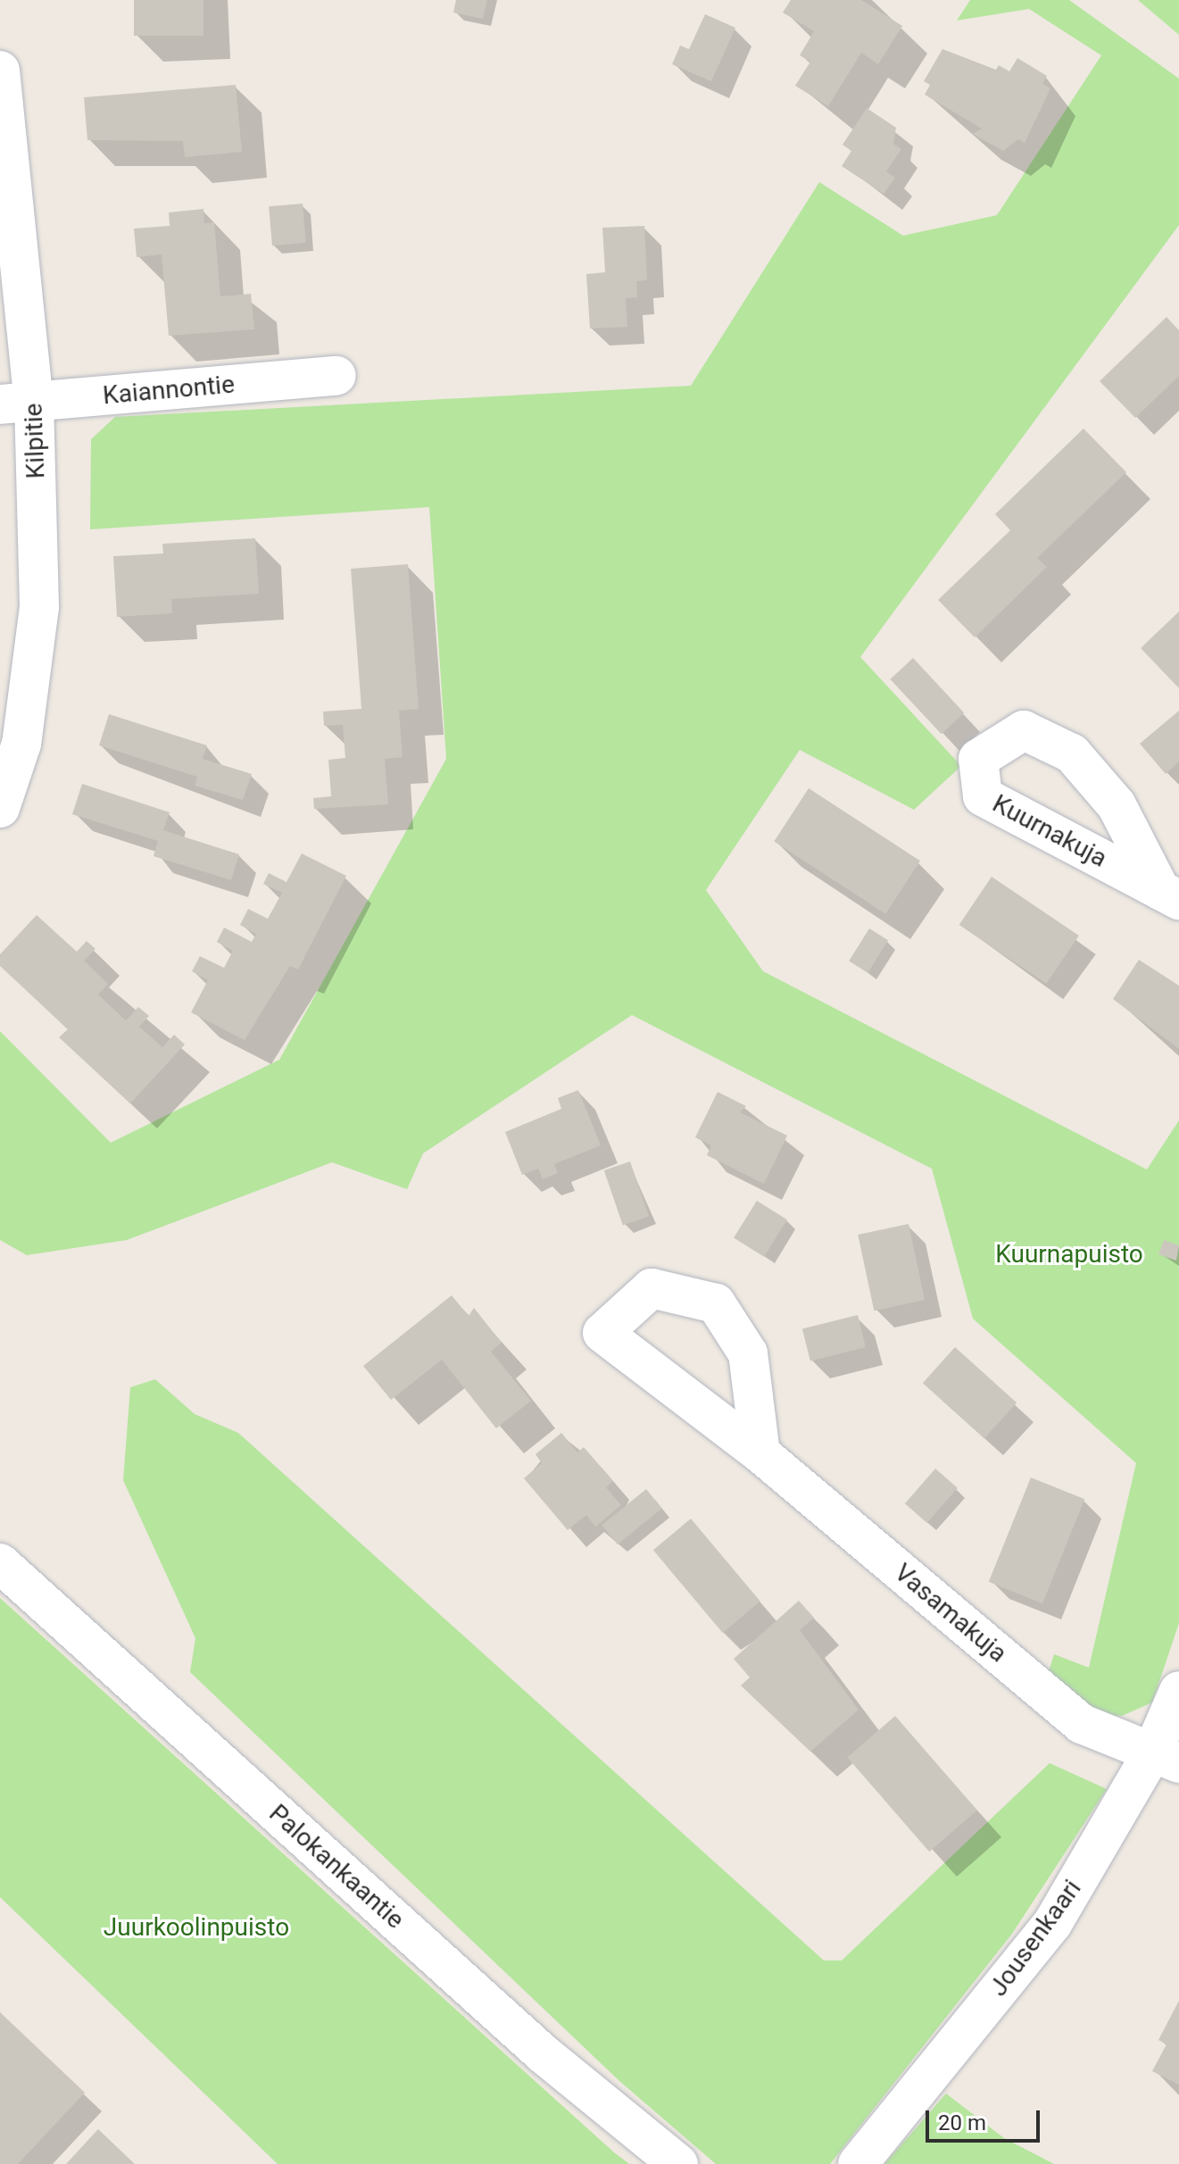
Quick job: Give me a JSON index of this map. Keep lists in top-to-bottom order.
{
  "streets": {
    "street": [
      "Kaiannontie",
      "Kilpitie",
      "Kuurnakuja",
      "Vasamakuja",
      "Palokankaantie",
      "Jousenkaari"
    ]
  },
  "crossings": [
    ["Kaiannontie", "Kilpitie"],
    ["Vasamakuja", "Jousenkaari"]
  ],
  "parks": ["Kuurnapuisto", "Juurkoolinpuisto"],
  "scale_bar": "20 m"
}
